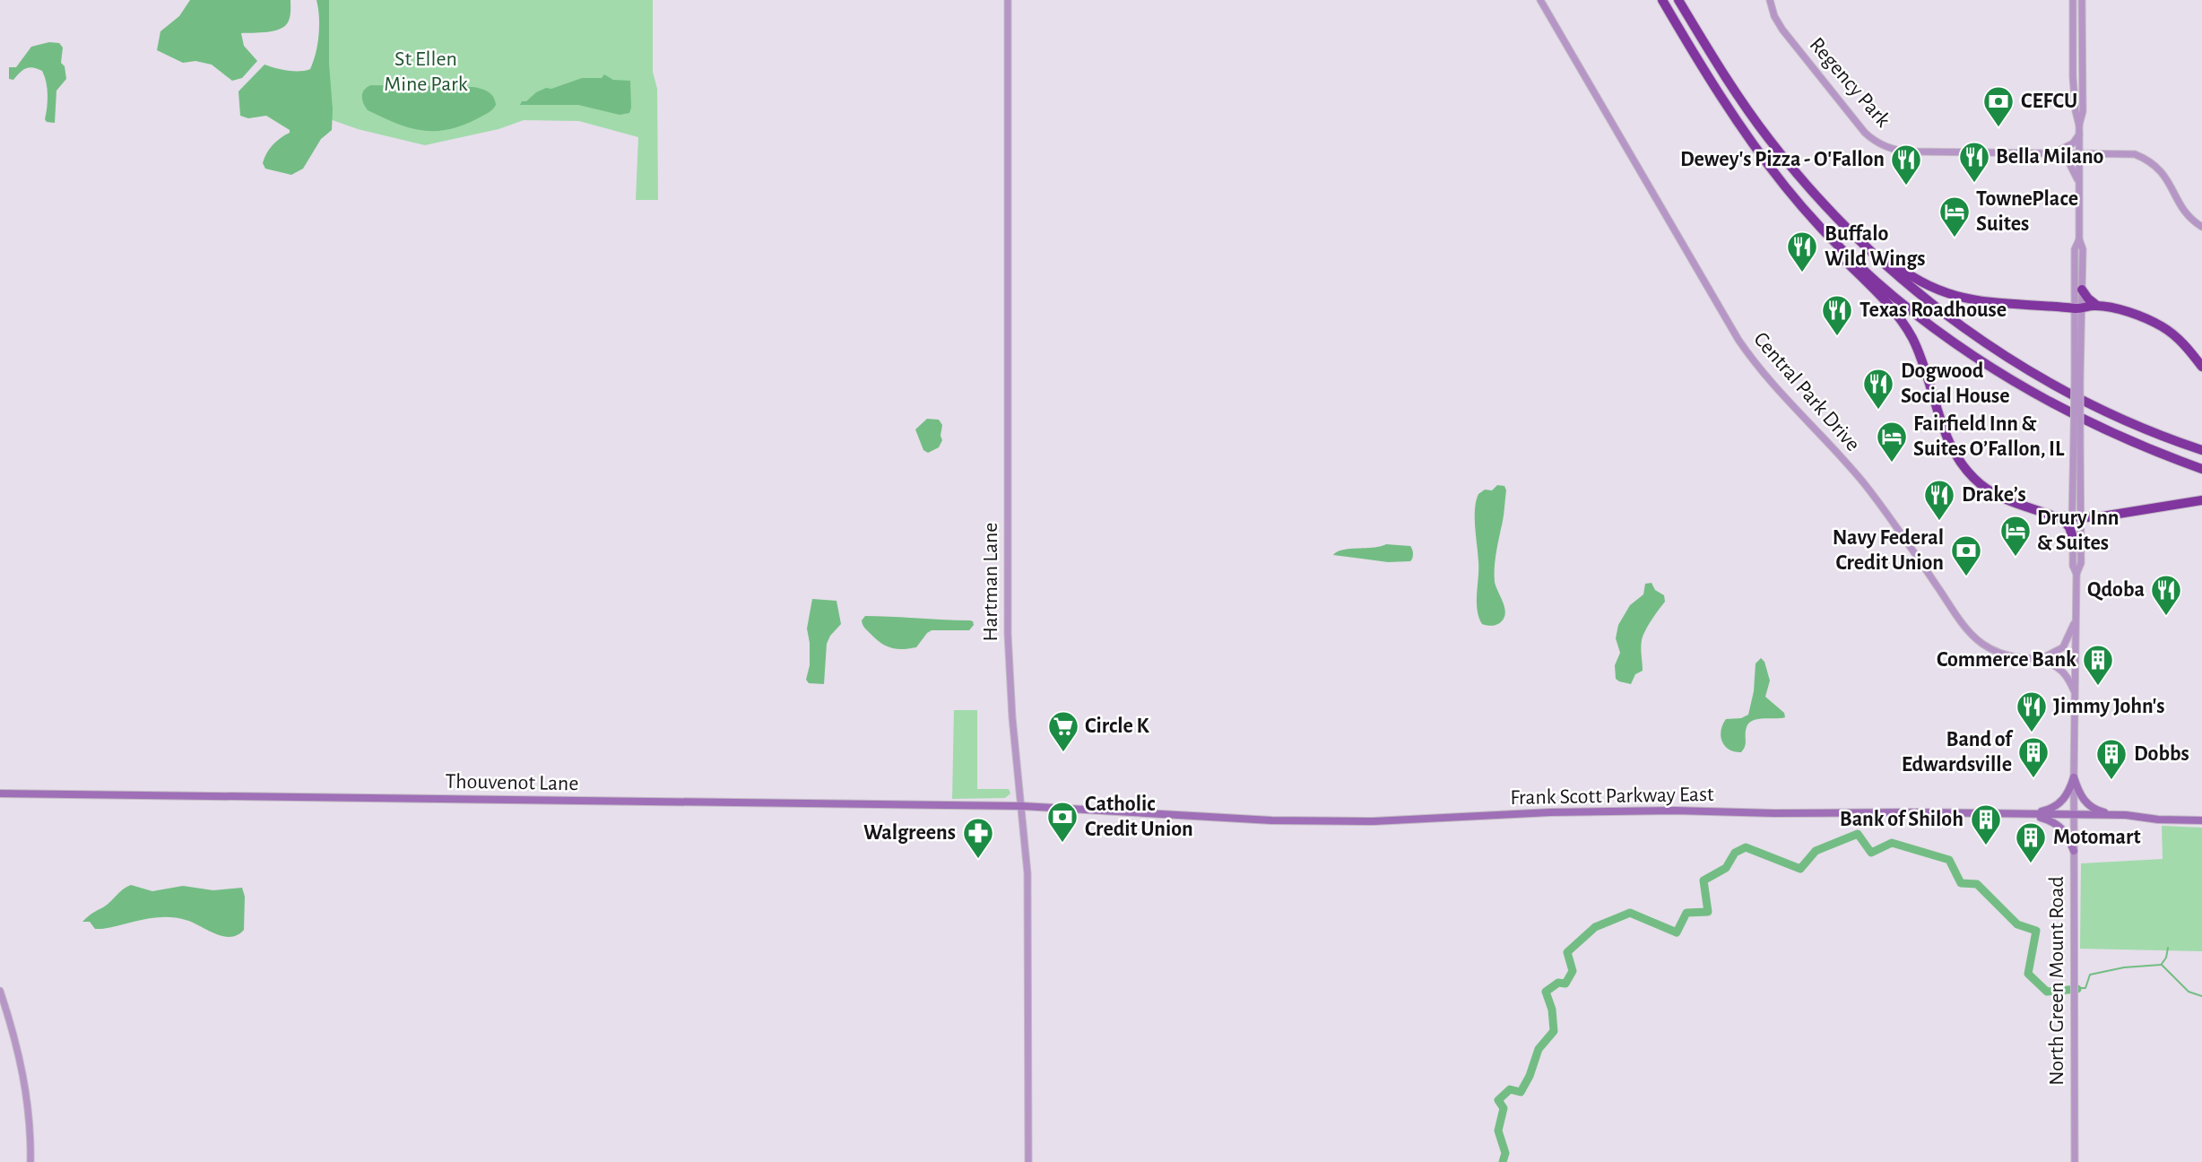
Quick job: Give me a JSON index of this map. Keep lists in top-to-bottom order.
{
  "streets": {
    "main road": ["Thouvenot Lane", "Frank Scott Parkway East"],
    "street": [
      "Regency Park",
      "Central Park Drive",
      "Hartman Lane",
      "North Green Mount Road"
    ]
  },
  "crossings": [
    ["Regency Park", "North Green Mount Road"],
    ["Central Park Drive", "North Green Mount Road"],
    ["Hartman Lane", "Thouvenot Lane"],
    ["Hartman Lane", "Frank Scott Parkway East"],
    ["Thouvenot Lane", "Frank Scott Parkway East"],
    ["Frank Scott Parkway East", "North Green Mount Road"]
  ],
  "parks": ["St Ellen Mine Park"],
  "places": {
    "bank": ["CEFCU", "Navy Federal Credit Union", "Catholic Credit Union"],
    "restaurant": [
      "Bella Milano",
      "Dewey's Pizza - O'Fallon",
      "Buffalo Wild Wings",
      "Texas Roadhouse",
      "Dogwood Social House",
      "Drake’s",
      "Qdoba",
      "Jimmy John's"
    ],
    "hotel": ["TownePlace Suites", "Fairfield Inn & Suites O’Fallon, IL", "Drury Inn & Suites"],
    "building": [
      "Commerce Bank",
      "Band of Edwardsville",
      "Dobbs",
      "Bank of Shiloh",
      "Motomart"
    ],
    "supermarket": ["Circle K"],
    "pharmacy": ["Walgreens"]
  }
}
